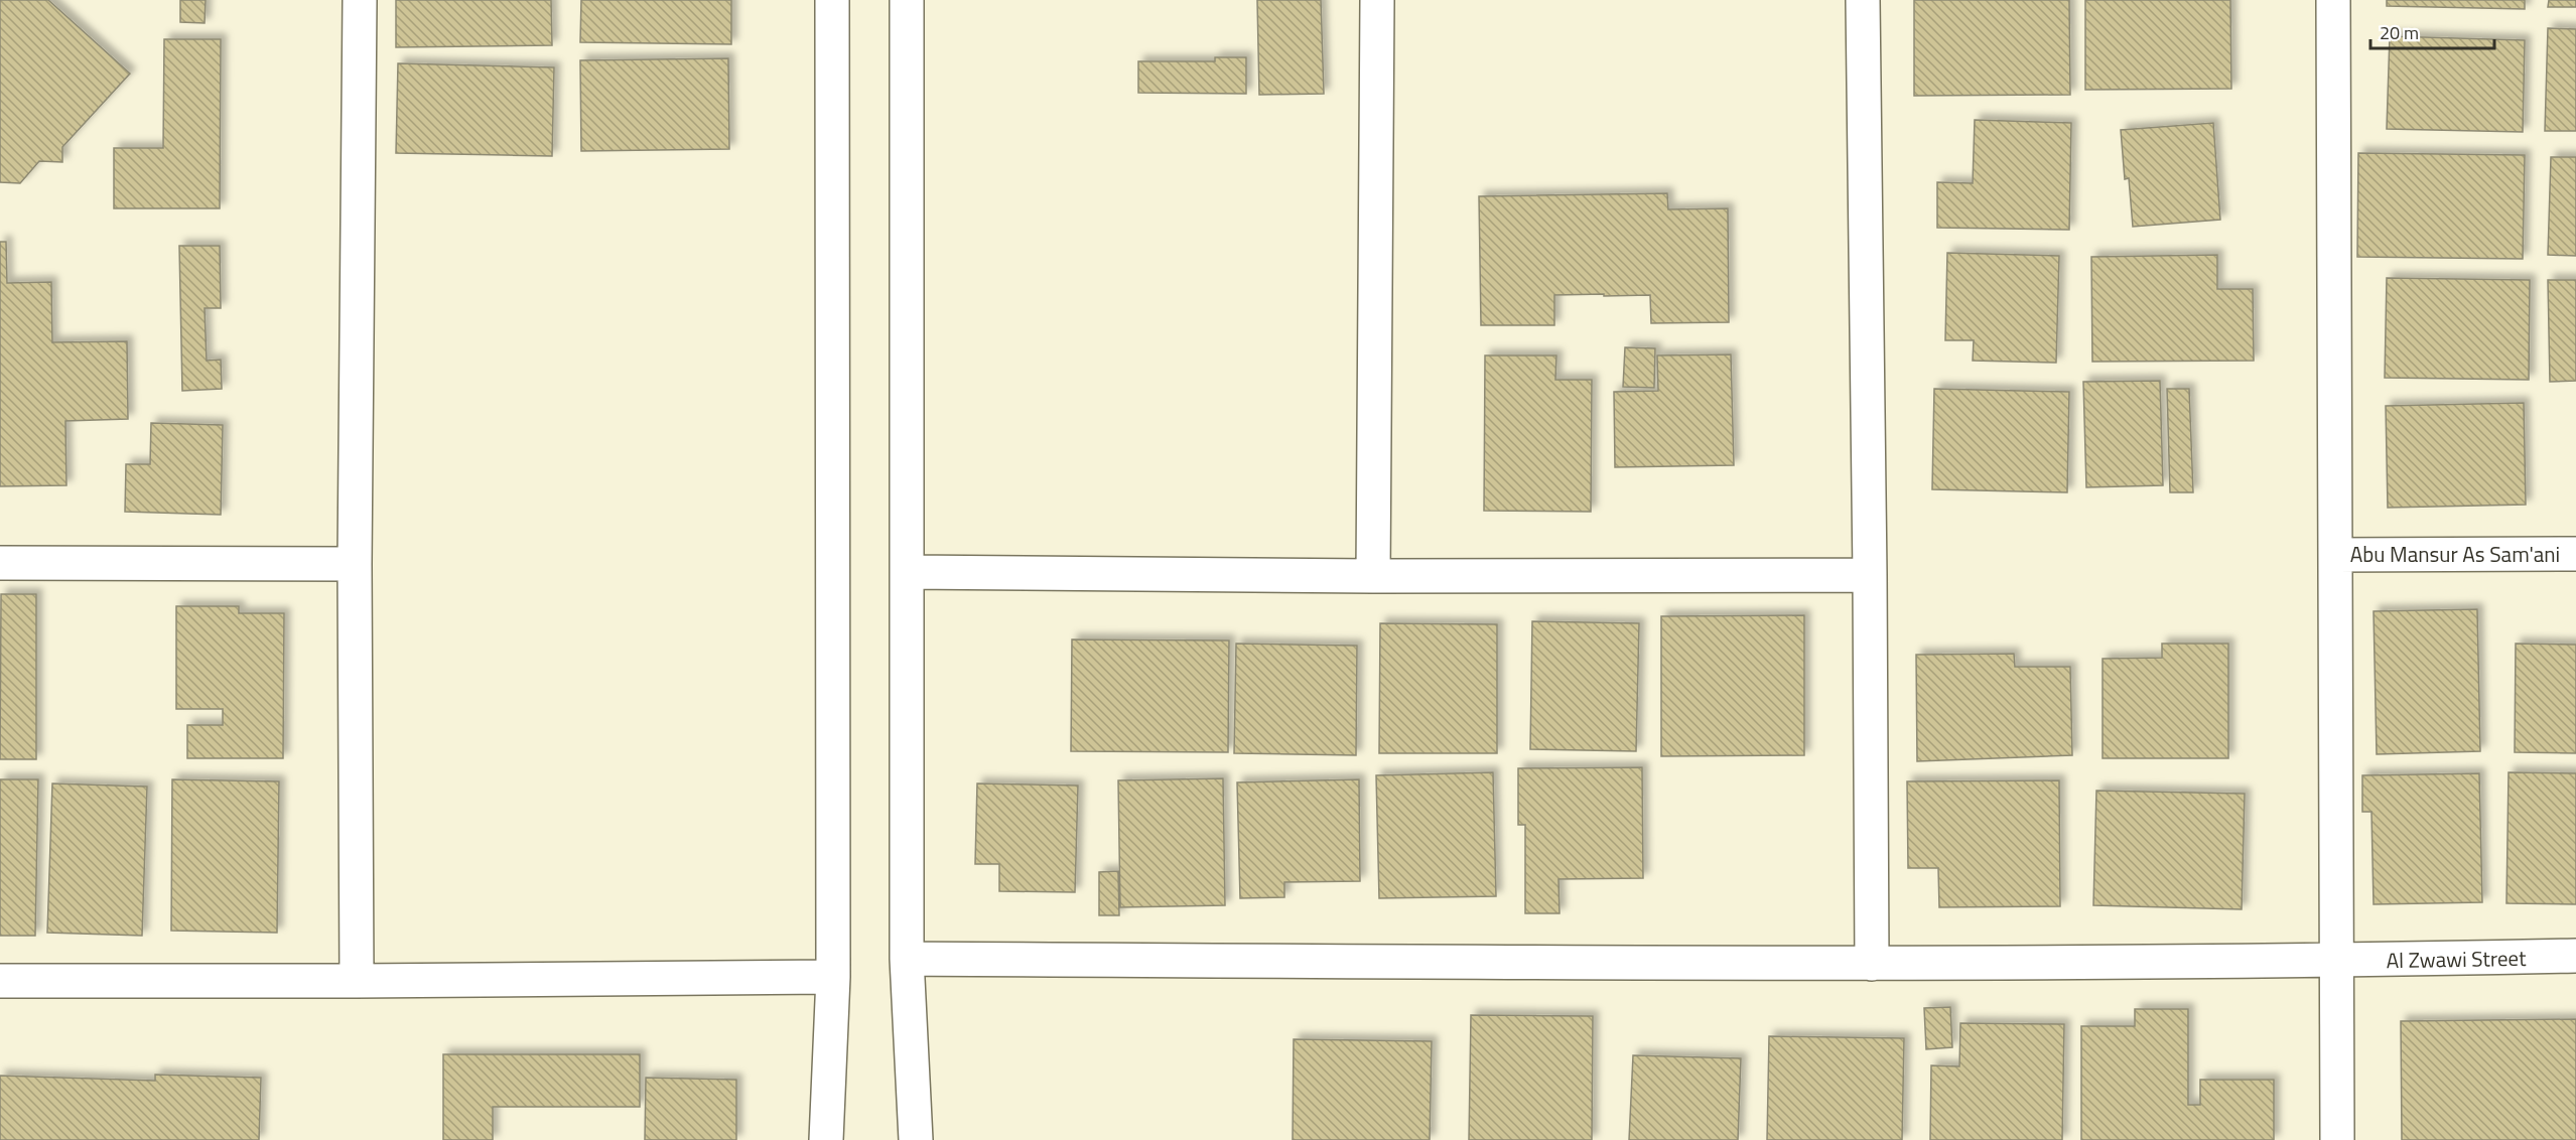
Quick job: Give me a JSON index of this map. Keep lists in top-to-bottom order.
{
  "streets": {
    "street": ["Abu Mansur As Sam'ani", "Al Zwawi Street"]
  },
  "scale_bar": "20 m"
}
